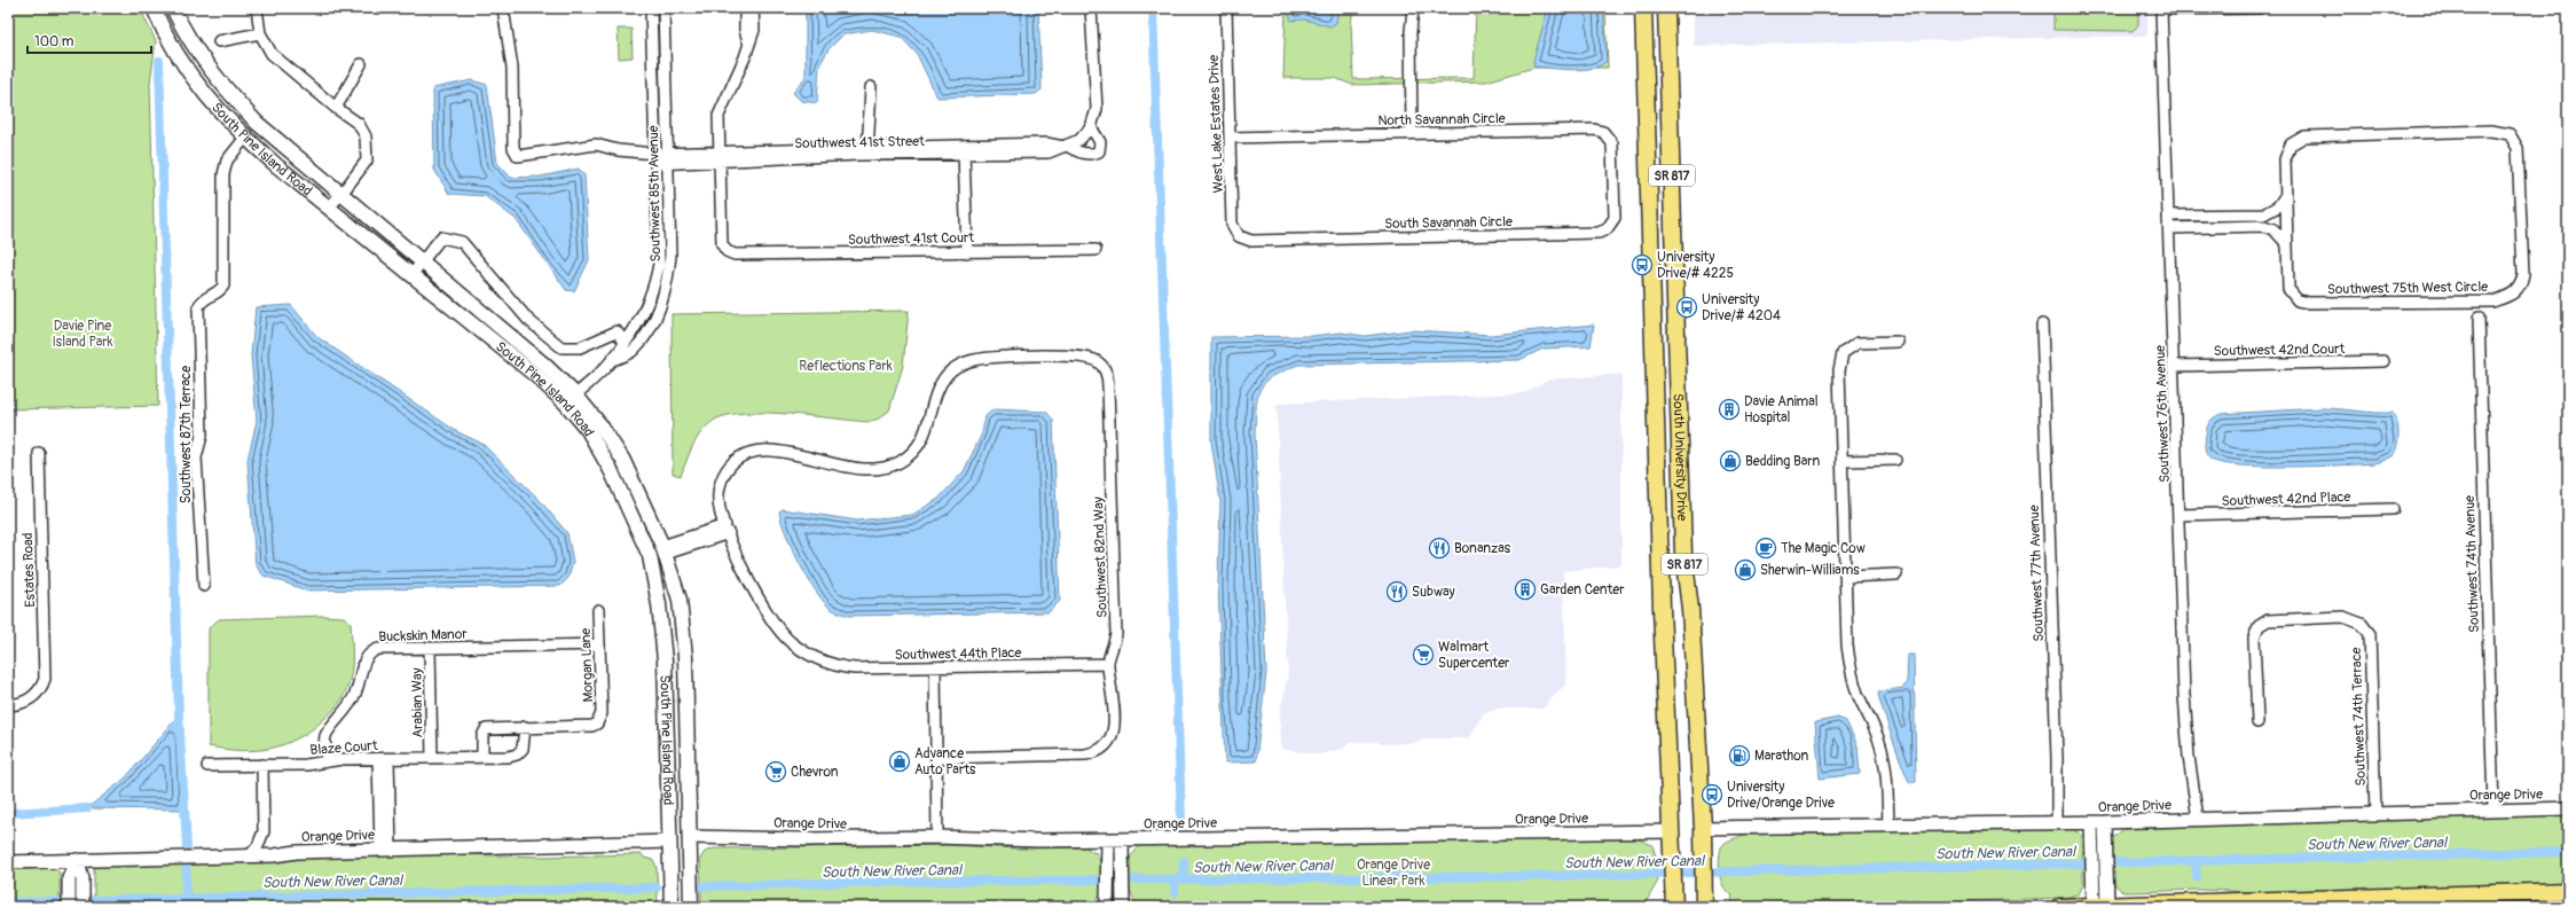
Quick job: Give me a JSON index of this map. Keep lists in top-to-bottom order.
{
  "streets": {
    "main road": ["South Pine Island Road", "SR 817", "South University Drive"],
    "street": [
      "North Savannah Circle",
      "West Lake Estates Drive",
      "Southwest 41st Street",
      "Southwest 85th Avenue",
      "South Savannah Circle",
      "Southwest 41st Court",
      "Southwest 75th West Circle",
      "Southwest 42nd Court",
      "Southwest 76th Avenue",
      "Southwest 87th Terrace",
      "Southwest 42nd Place",
      "Southwest 82nd Way",
      "Southwest 74th Avenue",
      "Estates Road",
      "Southwest 77th Avenue",
      "Buckskin Manor",
      "Southwest 44th Place",
      "Morgan Lane",
      "Arabian Way",
      "Southwest 74th Terrace",
      "Blaze Court",
      "Orange Drive"
    ]
  },
  "crossings": [
    ["North Savannah Circle", "West Lake Estates Drive"],
    ["North Savannah Circle", "South Savannah Circle"],
    ["West Lake Estates Drive", "South Savannah Circle"],
    ["Southwest 41st Street", "Southwest 85th Avenue"],
    ["Southwest 41st Street", "Southwest 41st Court"],
    ["South Pine Island Road", "Southwest 85th Avenue"],
    ["South Pine Island Road", "Southwest 87th Terrace"],
    ["South Pine Island Road", "Orange Drive"],
    ["Southwest 42nd Court", "Southwest 76th Avenue"],
    ["Southwest 76th Avenue", "Southwest 42nd Place"],
    ["Southwest 76th Avenue", "Orange Drive"],
    ["South University Drive", "Orange Drive"],
    ["Southwest 82nd Way", "Southwest 44th Place"],
    ["Southwest 74th Avenue", "Orange Drive"],
    ["Southwest 77th Avenue", "Orange Drive"],
    ["Buckskin Manor", "Morgan Lane"],
    ["Buckskin Manor", "Arabian Way"],
    ["Buckskin Manor", "Blaze Court"],
    ["Morgan Lane", "Blaze Court"],
    ["Arabian Way", "Blaze Court"],
    ["Southwest 74th Terrace", "Orange Drive"]
  ],
  "water": ["South New River Canal"],
  "parks": ["Davie Pine Island Park", "Reflections Park", "Orange Drive Linear Park"],
  "places": {
    "bus stop": ["University Drive/# 4225", "University Drive/# 4204", "University Drive/Orange Drive"],
    "building": ["Davie Animal Hospital", "Garden Center"],
    "shop": ["Bedding Barn", "Sherwin-Williams", "Advance Auto Parts"],
    "restaurant": ["Bonanzas", "Subway"],
    "cafe": ["The Magic Cow"],
    "supermarket": ["Walmart Supercenter", "Chevron"],
    "fuel station": ["Marathon"]
  },
  "scale_bar": "100 m"
}
